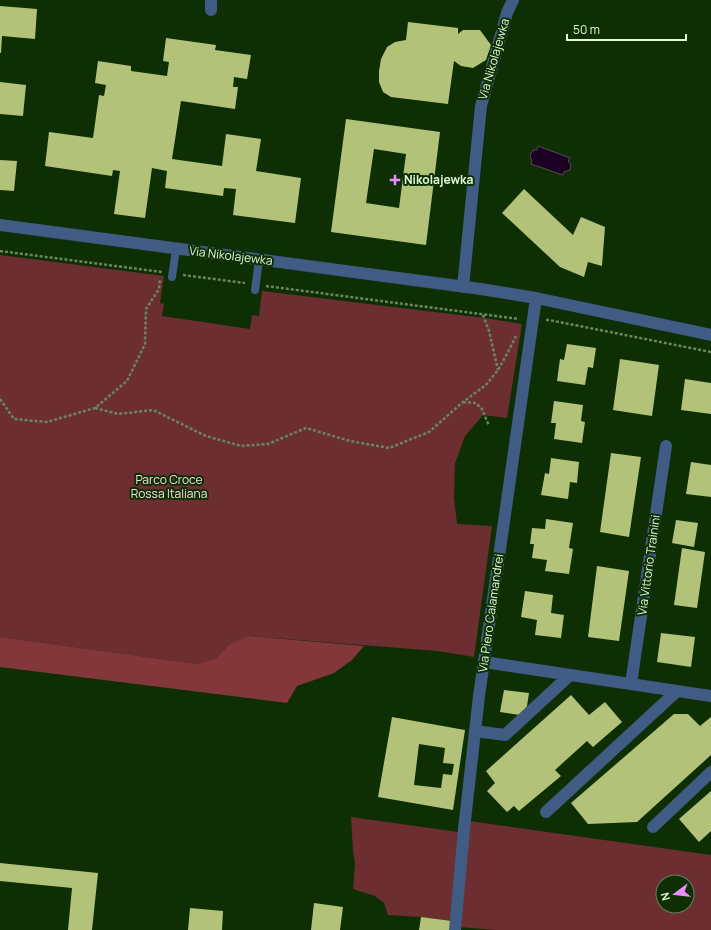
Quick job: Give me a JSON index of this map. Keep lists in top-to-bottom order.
{
  "streets": {
    "street": ["Via Nikolajewka", "Via Vittorio Trainini", "Via Piero Calamandrei"]
  },
  "crossings": [
    ["Via Nikolajewka", "Via Piero Calamandrei"]
  ],
  "parks": ["Parco Croce Rossa Italiana"],
  "places": {
    "health": ["Nikolajewka"]
  },
  "scale_bar": "50 m",
  "north": "left"
}
